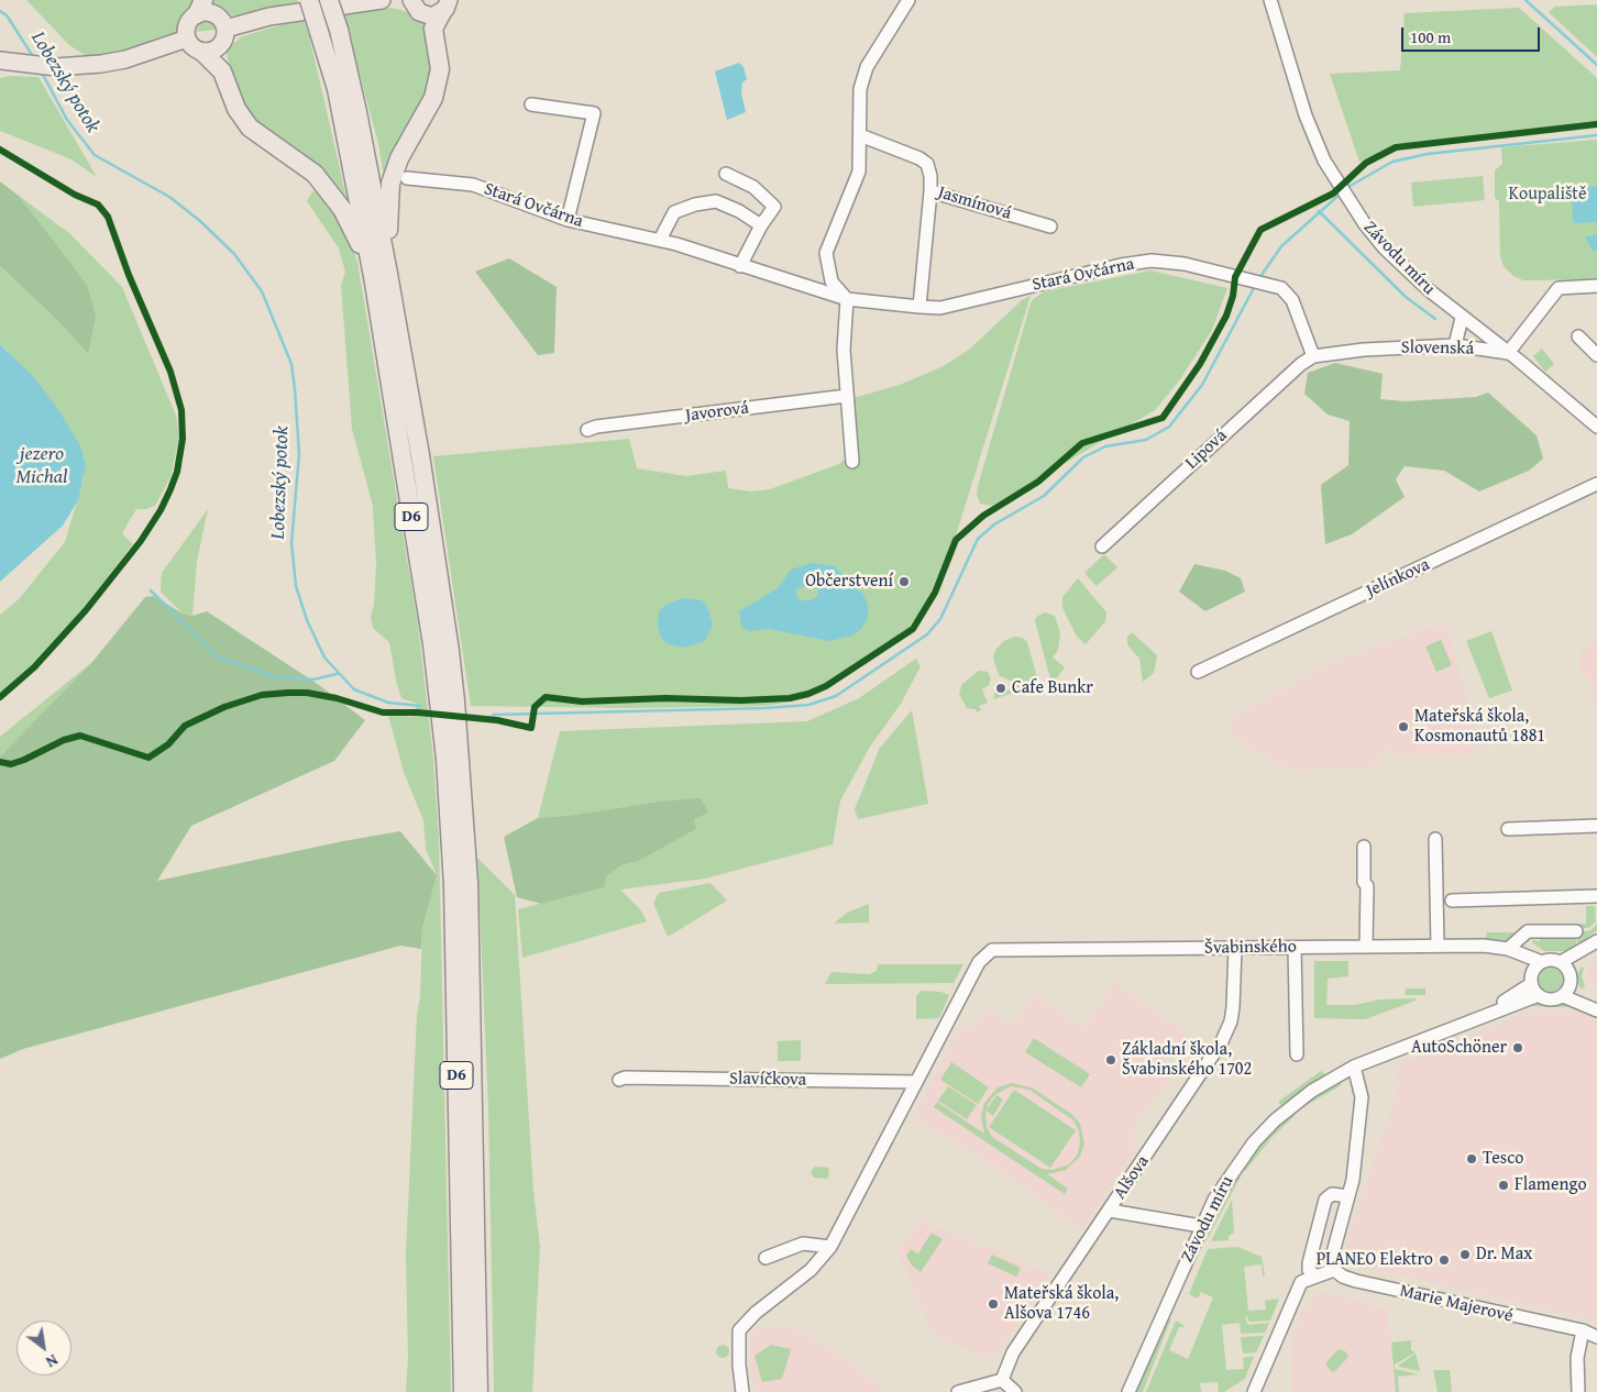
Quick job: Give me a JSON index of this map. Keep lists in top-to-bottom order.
{
  "streets": {
    "highway": ["D6"],
    "street": [
      "Jasmínová",
      "Stará Ovčárna",
      "Závodu míru",
      "Slovenská",
      "Javorová",
      "Lipová",
      "Jelínkova",
      "Švabinského",
      "Slavíčkova",
      "Alšova",
      "Marie Majerové"
    ]
  },
  "crossings": [
    ["Stará Ovčárna", "Slovenská"],
    ["Stará Ovčárna", "Lipová"],
    ["Závodu míru", "Slovenská"],
    ["Slovenská", "Lipová"],
    ["Švabinského", "Slavíčkova"],
    ["Švabinského", "Alšova"]
  ],
  "water": ["Lobezský potok", "jezero Michal"],
  "parks": ["Koupaliště"],
  "places": [
    "Občerstvení",
    "Cafe Bunkr",
    "Mateřská škola, Kosmonautů 1881",
    "AutoSchöner",
    "Základní škola, Švabinského 1702",
    "Tesco",
    "Flamengo",
    "Dr. Max",
    "PLANEO Elektro",
    "Mateřská škola, Alšova 1746"
  ],
  "scale_bar": "100 m",
  "north": "bottom right"
}
